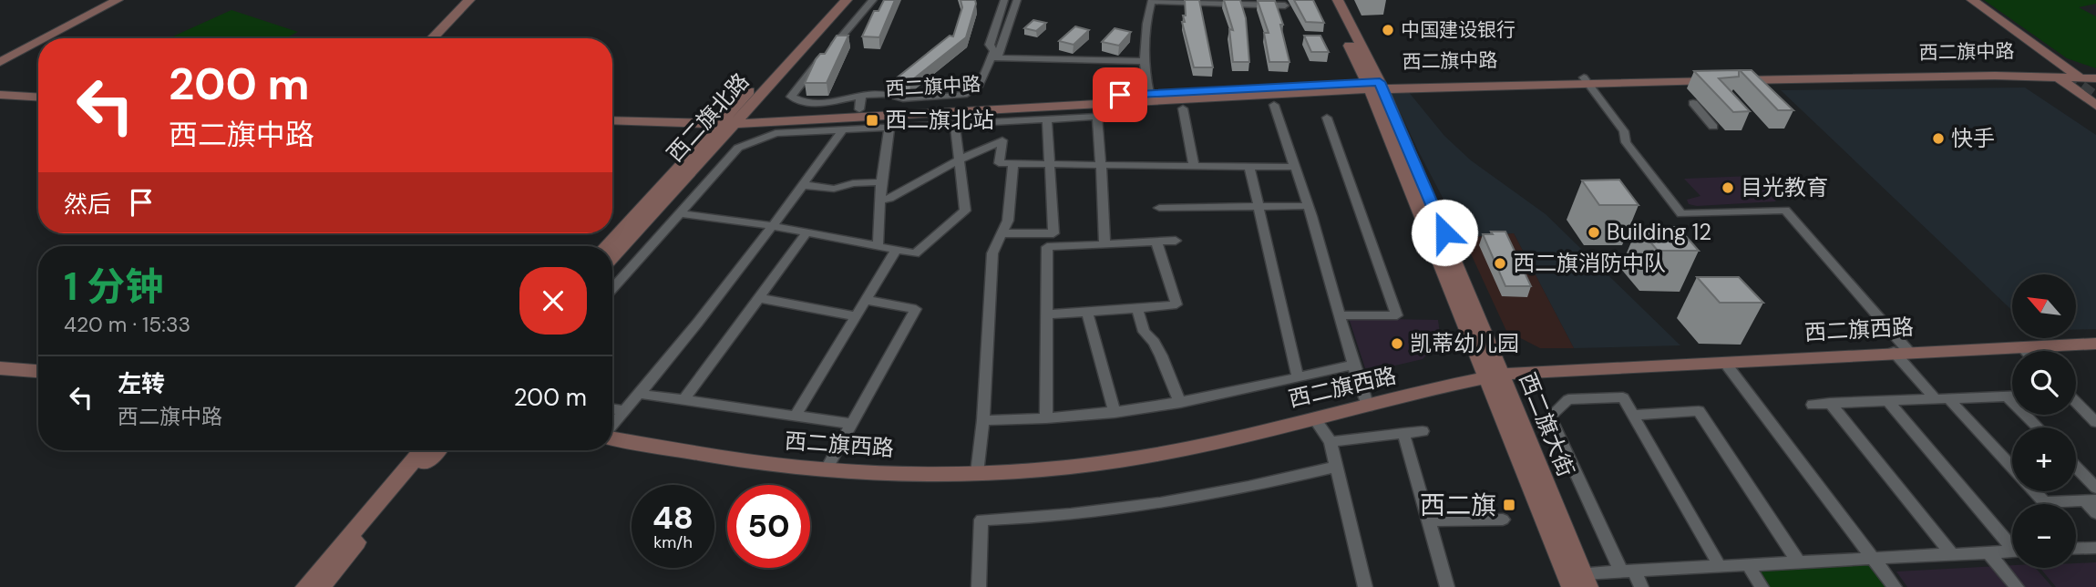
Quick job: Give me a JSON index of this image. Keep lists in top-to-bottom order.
{
  "streets": {
    "main road": [
      "西二旗中路",
      "西二旗北路",
      "西二旗西路",
      "西二旗大街"
    ]
  },
  "crossings": [
    ["西二旗中路", "西二旗北路"],
    ["西二旗中路", "西二旗大街"],
    ["西二旗西路", "西二旗大街"]
  ],
  "places": {
    "other": [
      "中国建设银行",
      "快手",
      "目光教育",
      "Building 12",
      "西二旗消防中队",
      "凯蒂幼儿园"
    ],
    "transit": ["西二旗北站", "西二旗"]
  },
  "north": "top left",
  "page": {
    "turn": ["200 m", "西二旗中路"],
    "then": "然后",
    "heading": ["1 分钟", "420 m · 15:33"],
    "map_buttons": ["+", "−"],
    "list": [
      {
        "name": "左转",
        "note": "西二旗中路",
        "value": "200 m"
      }
    ],
    "speed": "48 km/h",
    "limit": "50"
  }
}
